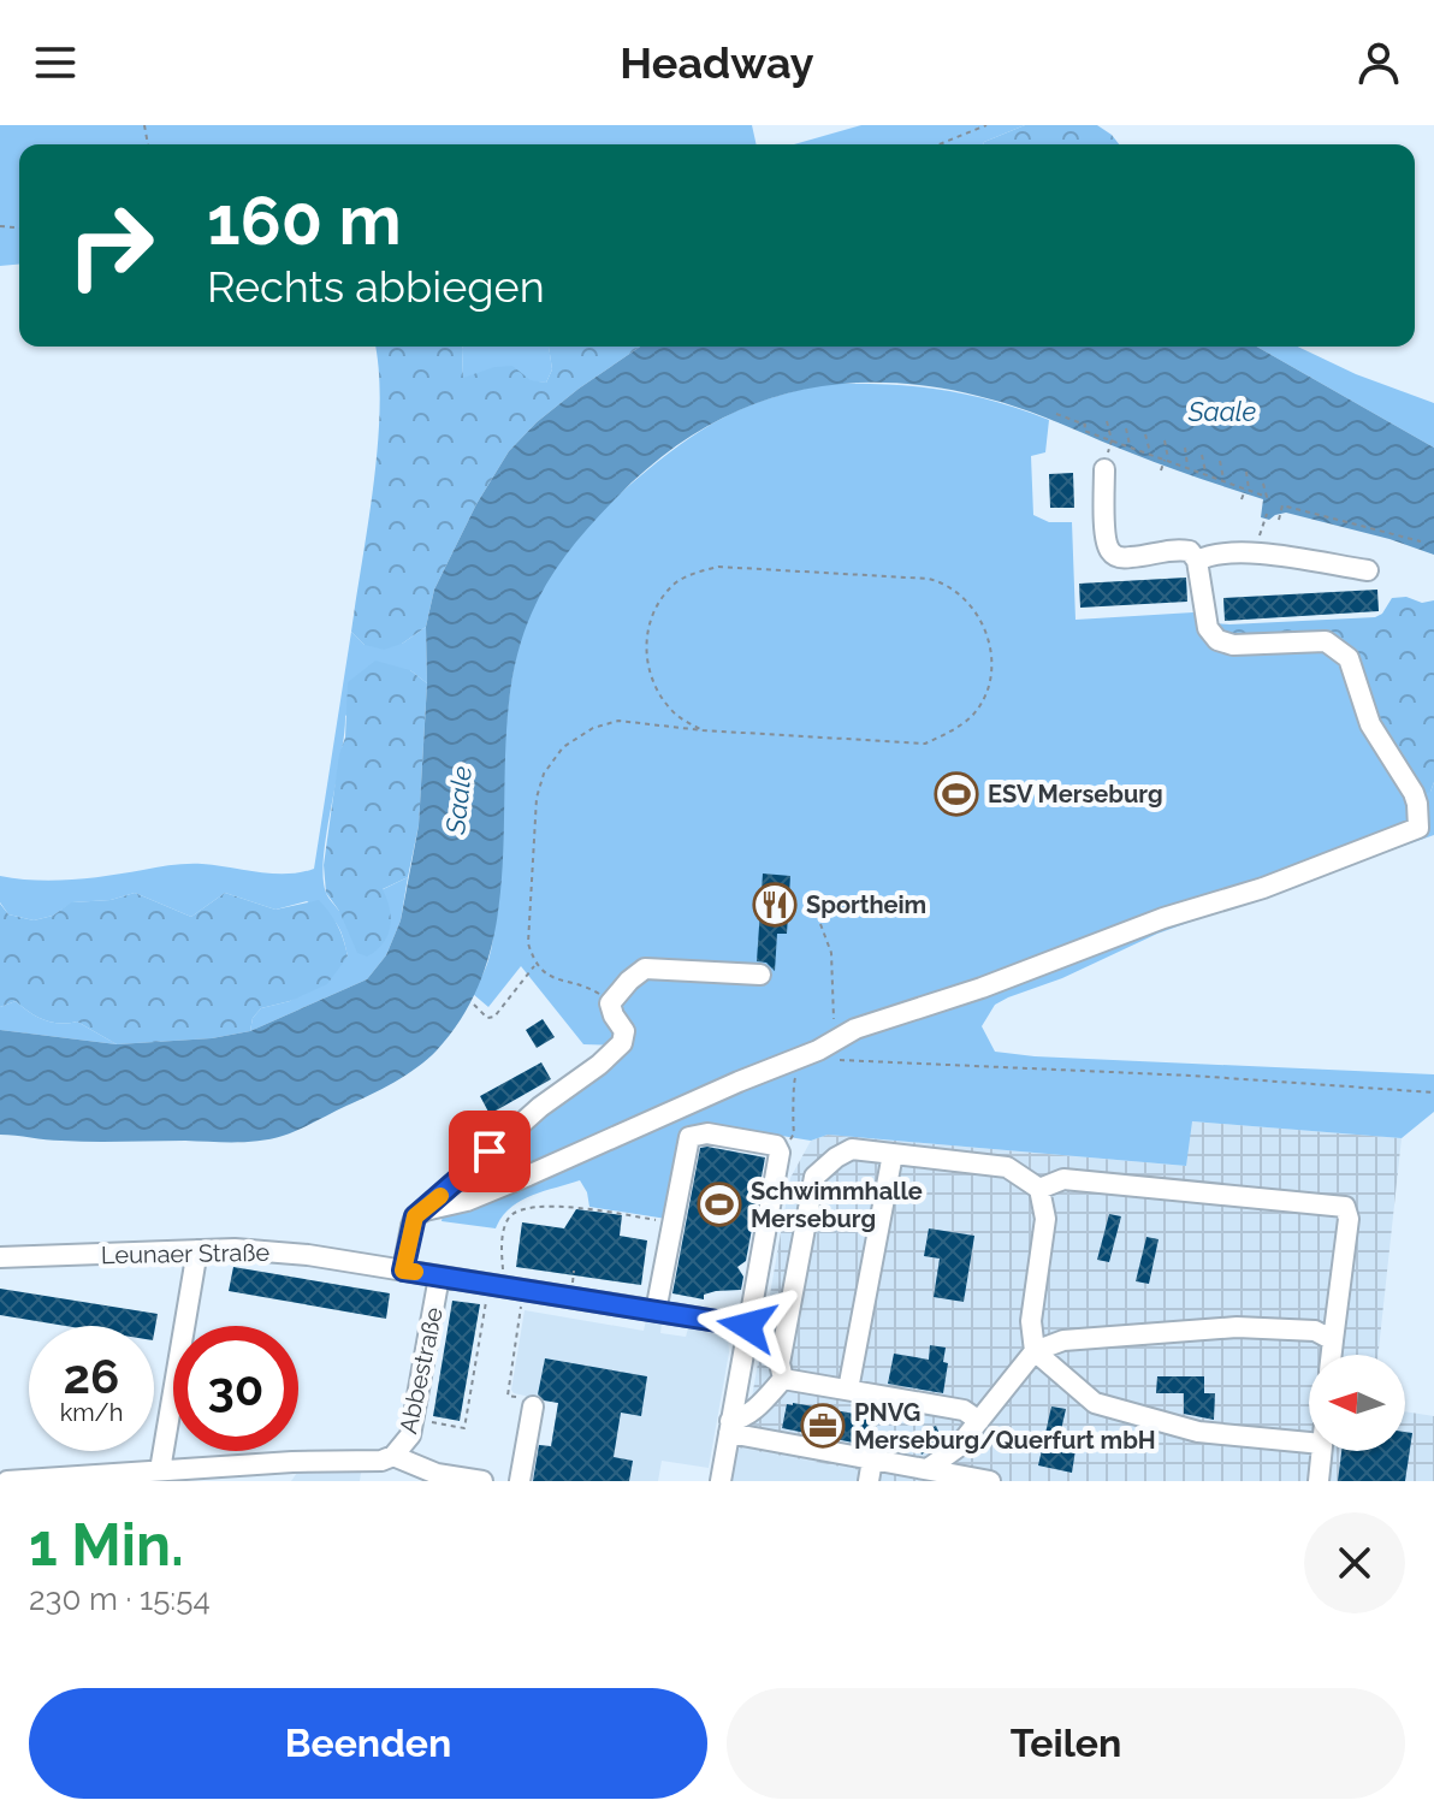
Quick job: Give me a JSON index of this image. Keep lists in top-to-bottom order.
{
  "streets": {
    "street": ["Leunaer Straße", "Abbestraße"]
  },
  "crossings": [
    ["Leunaer Straße", "Abbestraße"]
  ],
  "water": ["Saale"],
  "places": {
    "sports": ["ESV Merseburg", "Schwimmhalle Merseburg"],
    "restaurant": ["Sportheim"],
    "office": ["PNVG Merseburg/Querfurt mbH"]
  },
  "north": "left",
  "page": {
    "header": "Headway",
    "turn": ["160 m", "Rechts abbiegen"],
    "speed": "26 km/h",
    "limit": "30",
    "heading": ["1 Min.", "230 m · 15:54"],
    "buttons": ["Beenden", "Teilen"]
  }
}
